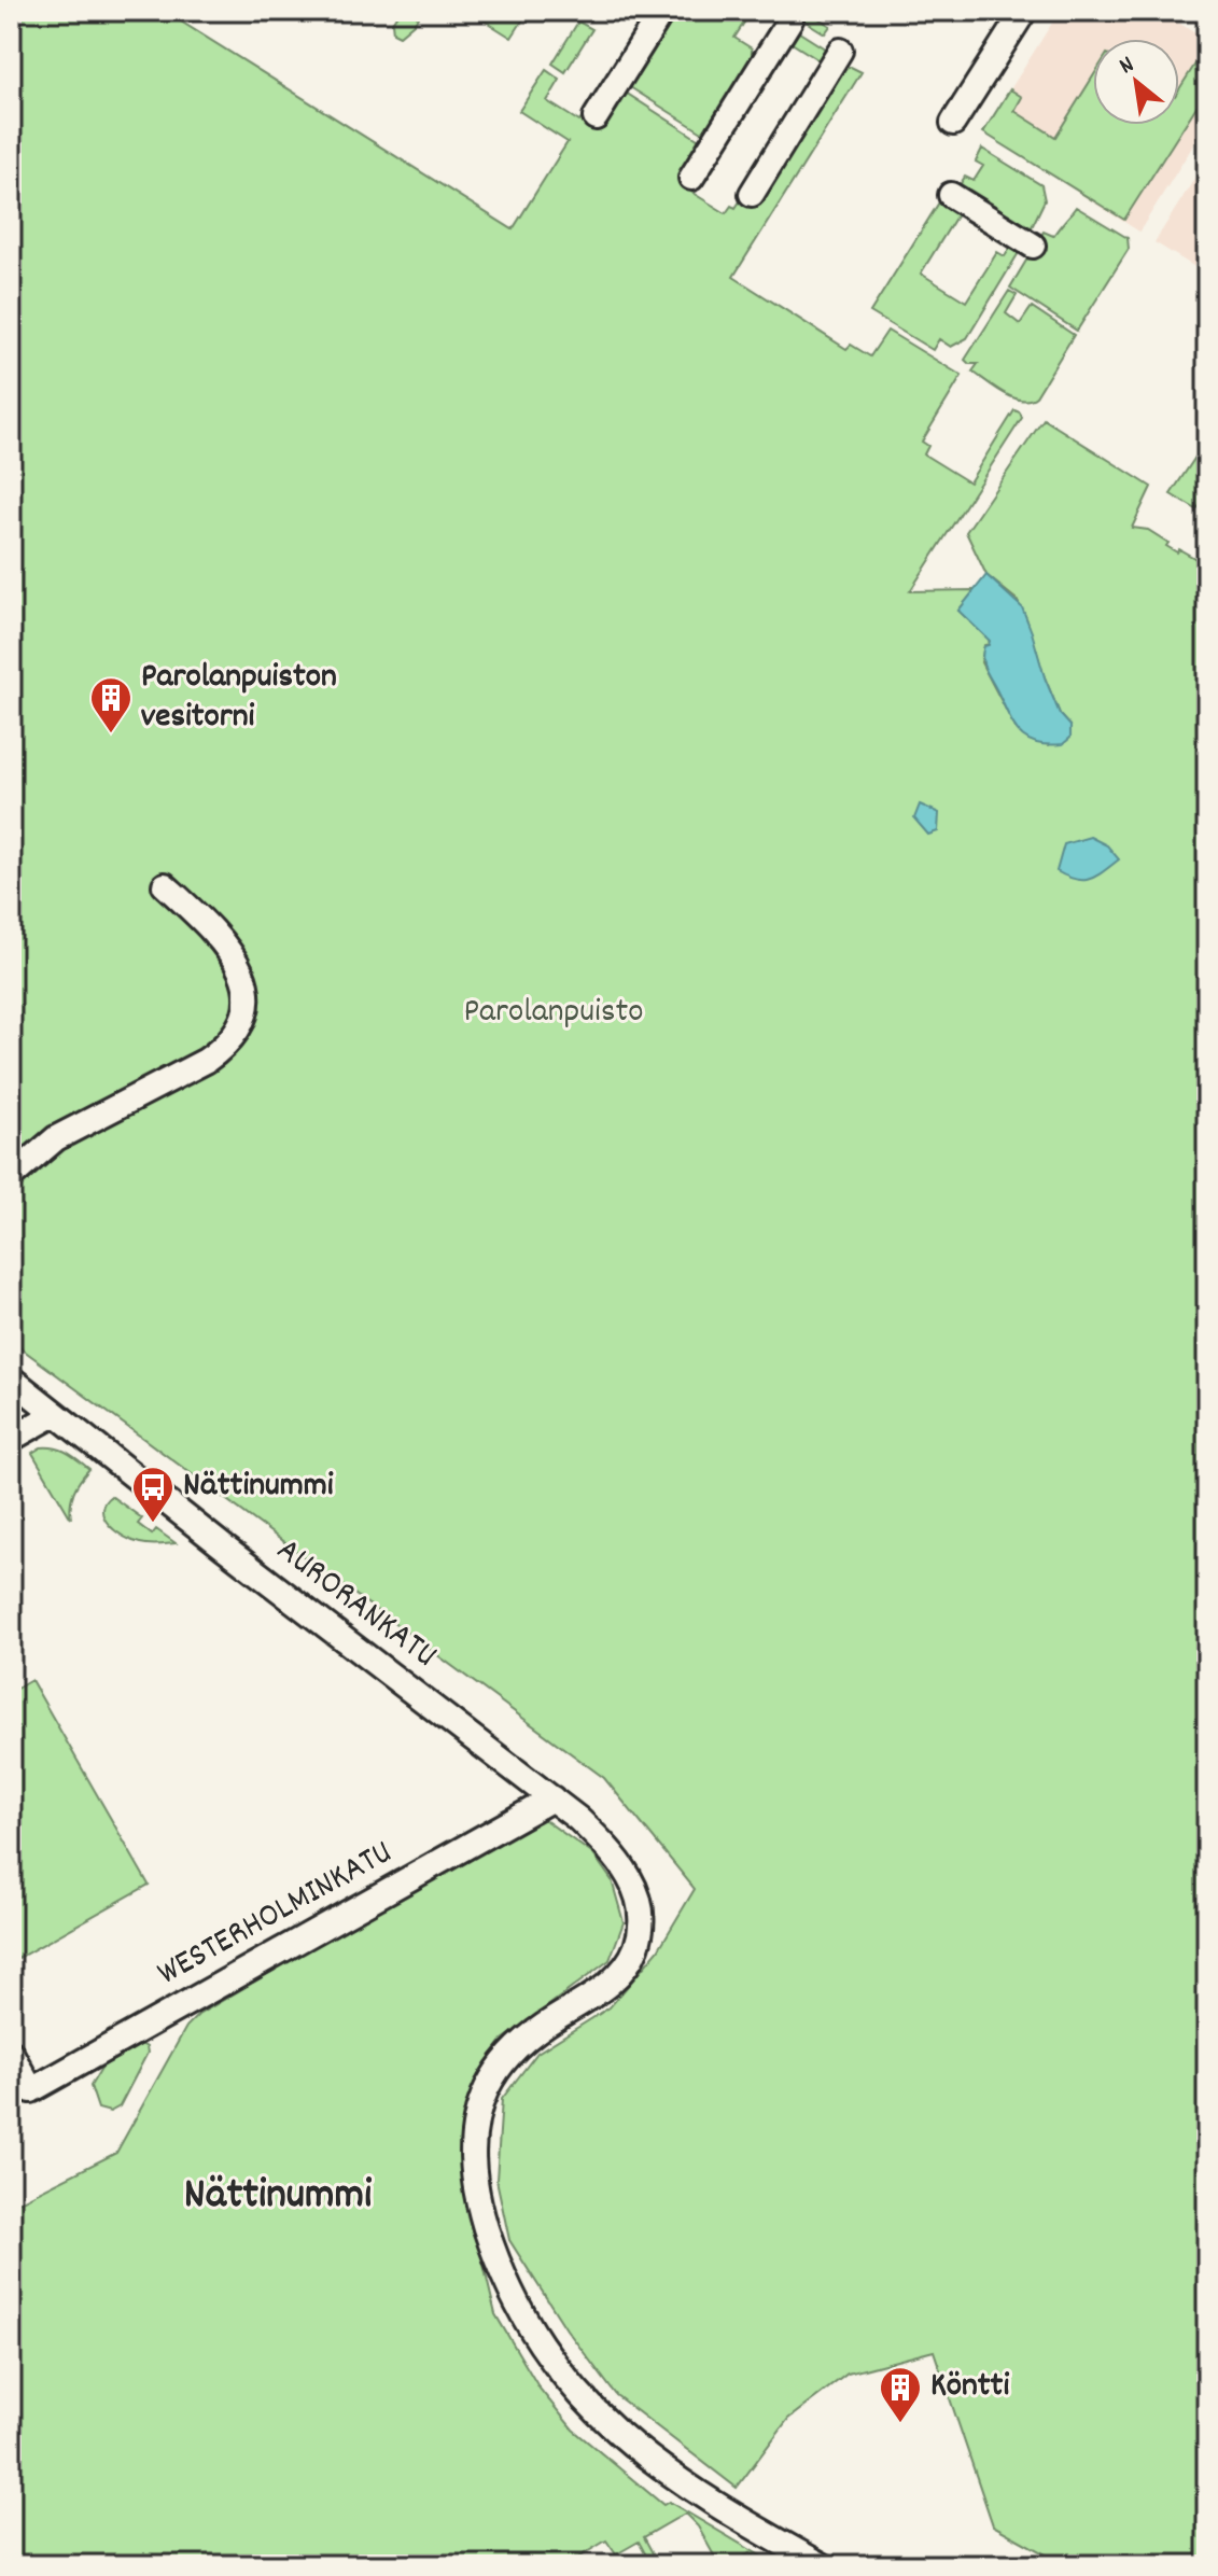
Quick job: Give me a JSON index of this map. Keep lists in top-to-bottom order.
{
  "streets": {
    "street": ["AURORANKATU", "WESTERHOLMINKATU"]
  },
  "crossings": [
    ["AURORANKATU", "WESTERHOLMINKATU"]
  ],
  "districts": ["Nättinummi"],
  "parks": ["Parolanpuisto"],
  "places": {
    "building": ["Parolanpuiston vesitorni", "Köntti"],
    "bus stop": ["Nättinummi"]
  },
  "north": "top left"
}
